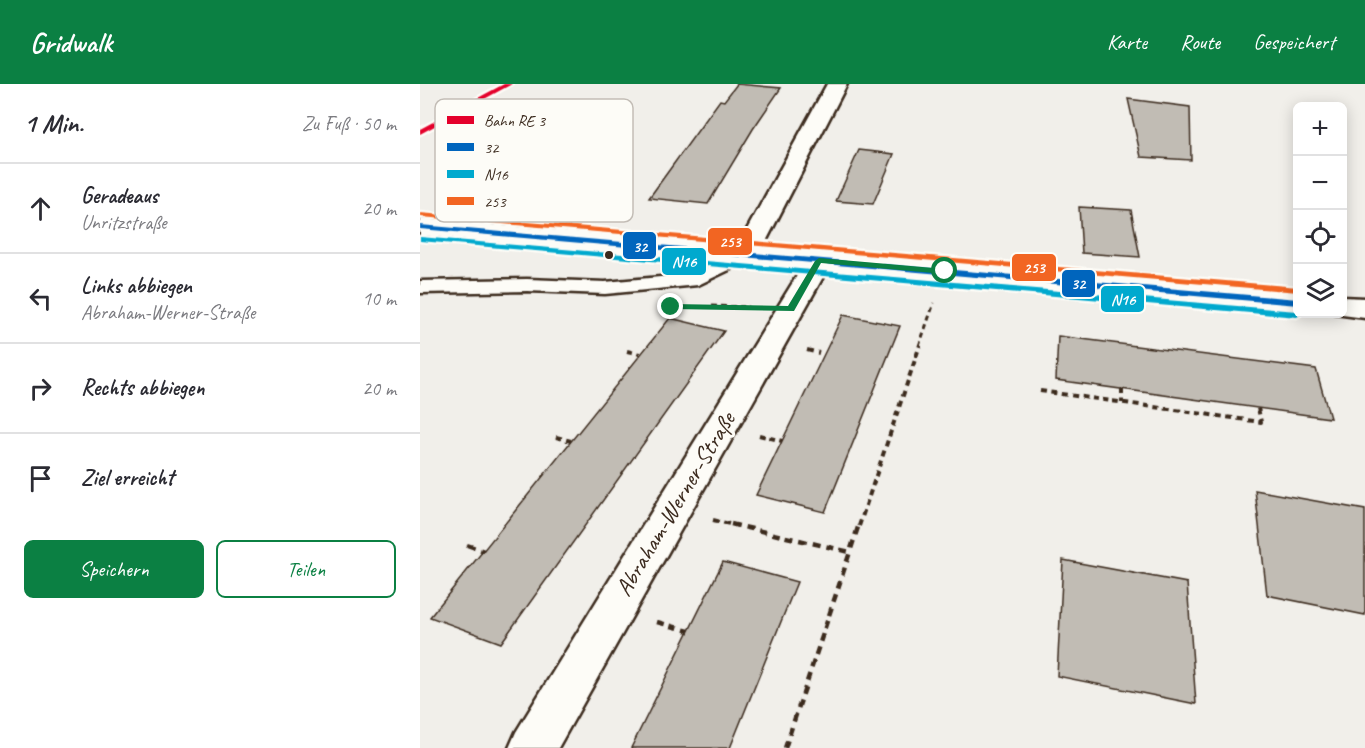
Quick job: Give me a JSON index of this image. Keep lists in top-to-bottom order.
{
  "streets": {
    "street": ["Abraham-Werner-Straße"]
  },
  "lines": ["transit line 253", "transit line 32", "transit line N16"],
  "legend": [
    "Bahn RE 3",
    "32",
    "N16",
    "253"
  ],
  "page": {
    "header": "Gridwalk",
    "nav": ["Karte", "Route", "Gespeichert"],
    "heading": ["1 Min.", "Zu Fuß · 50 m"],
    "map_buttons": ["+", "−"],
    "list": [
      ["Geradeaus", "Unritzstraße", "20 m"],
      ["Links abbiegen", "Abraham-Werner-Straße", "10 m"],
      ["Rechts abbiegen", "20 m"],
      "Ziel erreicht"
    ],
    "buttons": ["Speichern", "Teilen"]
  }
}
